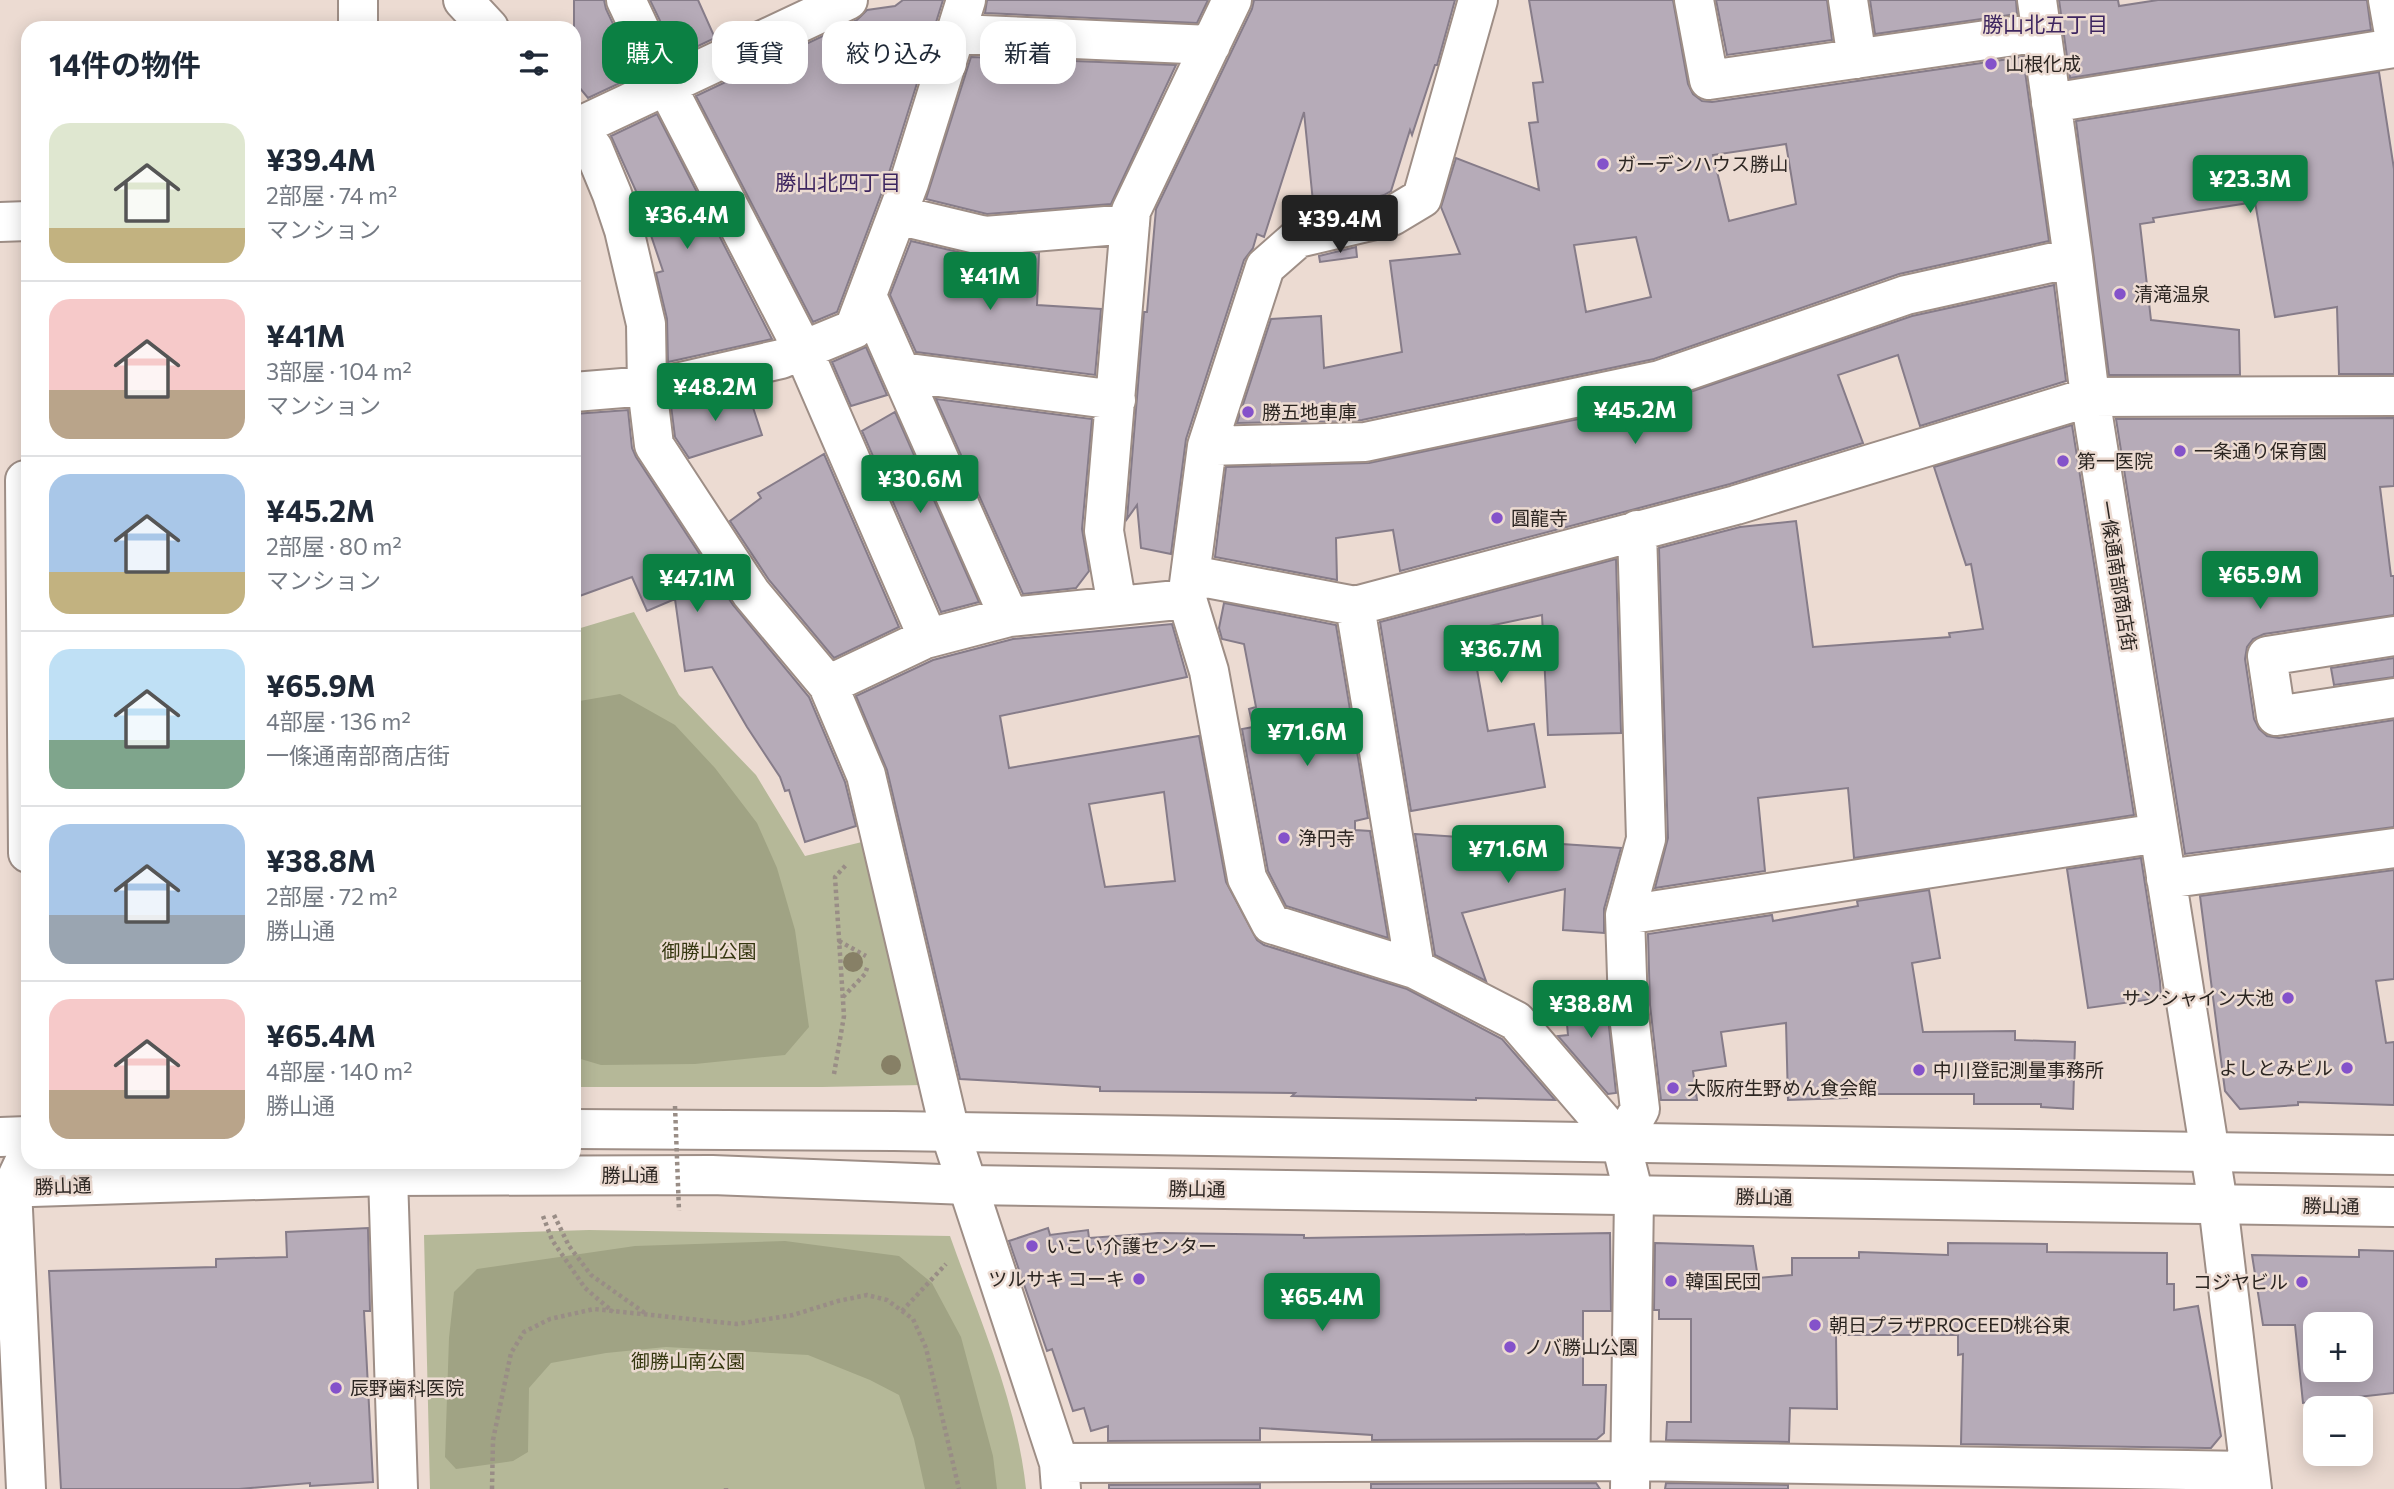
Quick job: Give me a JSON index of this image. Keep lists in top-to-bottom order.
{
  "streets": {
    "street": ["一條通南部商店街", "勝山通"]
  },
  "crossings": [
    ["一條通南部商店街", "勝山通"]
  ],
  "districts": ["勝山北五丁目", "勝山北四丁目"],
  "parks": ["御勝山公園", "御勝山南公園"],
  "places": [
    "山根化成",
    "ガーデンハウス勝山",
    "清滝温泉",
    "勝五地車庫",
    "一条通り保育園",
    "第一医院",
    "圓龍寺",
    "浄円寺",
    "サンシャイン大池",
    "よしとみビル",
    "中川登記測量事務所",
    "大阪府生野めん食会館",
    "いこい介護センター",
    "ツルサキ コーキ",
    "韓国民団",
    "コジヤビル",
    "朝日プラザPROCEED桃谷東",
    "ノバ勝山公園",
    "辰野歯科医院"
  ],
  "page": {
    "chip": [
      "購入",
      "賃貸",
      "絞り込み",
      "新着"
    ],
    "heading": "14件の物件",
    "list": [
      {
        "name": "¥39.4M",
        "note": "2部屋 · 74 m² · マンション"
      },
      {
        "name": "¥41M",
        "note": "3部屋 · 104 m² · マンション"
      },
      {
        "name": "¥45.2M",
        "note": "2部屋 · 80 m² · マンション"
      },
      {
        "name": "¥65.9M",
        "note": "4部屋 · 136 m² · 一條通南部商店街"
      },
      {
        "name": "¥38.8M",
        "note": "2部屋 · 72 m² · 勝山通"
      },
      {
        "name": "¥65.4M",
        "note": "4部屋 · 140 m² · 勝山通"
      }
    ],
    "price": [
      "¥23.3M",
      "¥36.4M",
      "¥39.4M",
      "¥41M",
      "¥48.2M",
      "¥45.2M",
      "¥30.6M",
      "¥65.9M",
      "¥47.1M",
      "¥36.7M",
      "¥71.6M",
      "¥71.6M",
      "¥38.8M",
      "¥65.4M"
    ],
    "map_buttons": ["+", "−"]
  }
}
